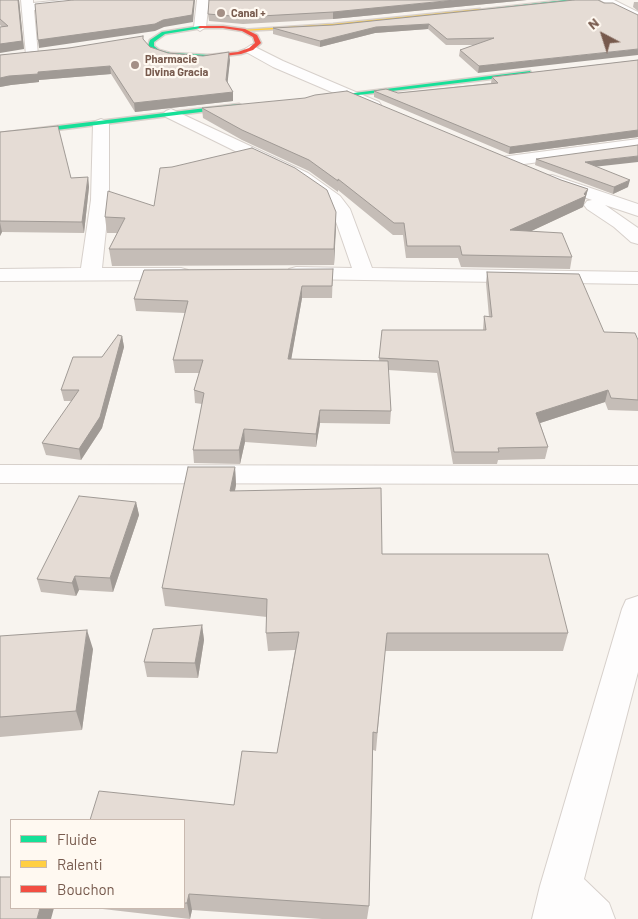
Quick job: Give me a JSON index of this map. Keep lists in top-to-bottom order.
{
  "places": ["Canal +", "Pharmacie Divina Gracia"],
  "legend": ["Fluide", "Ralenti", "Bouchon"],
  "north": "top left"
}
